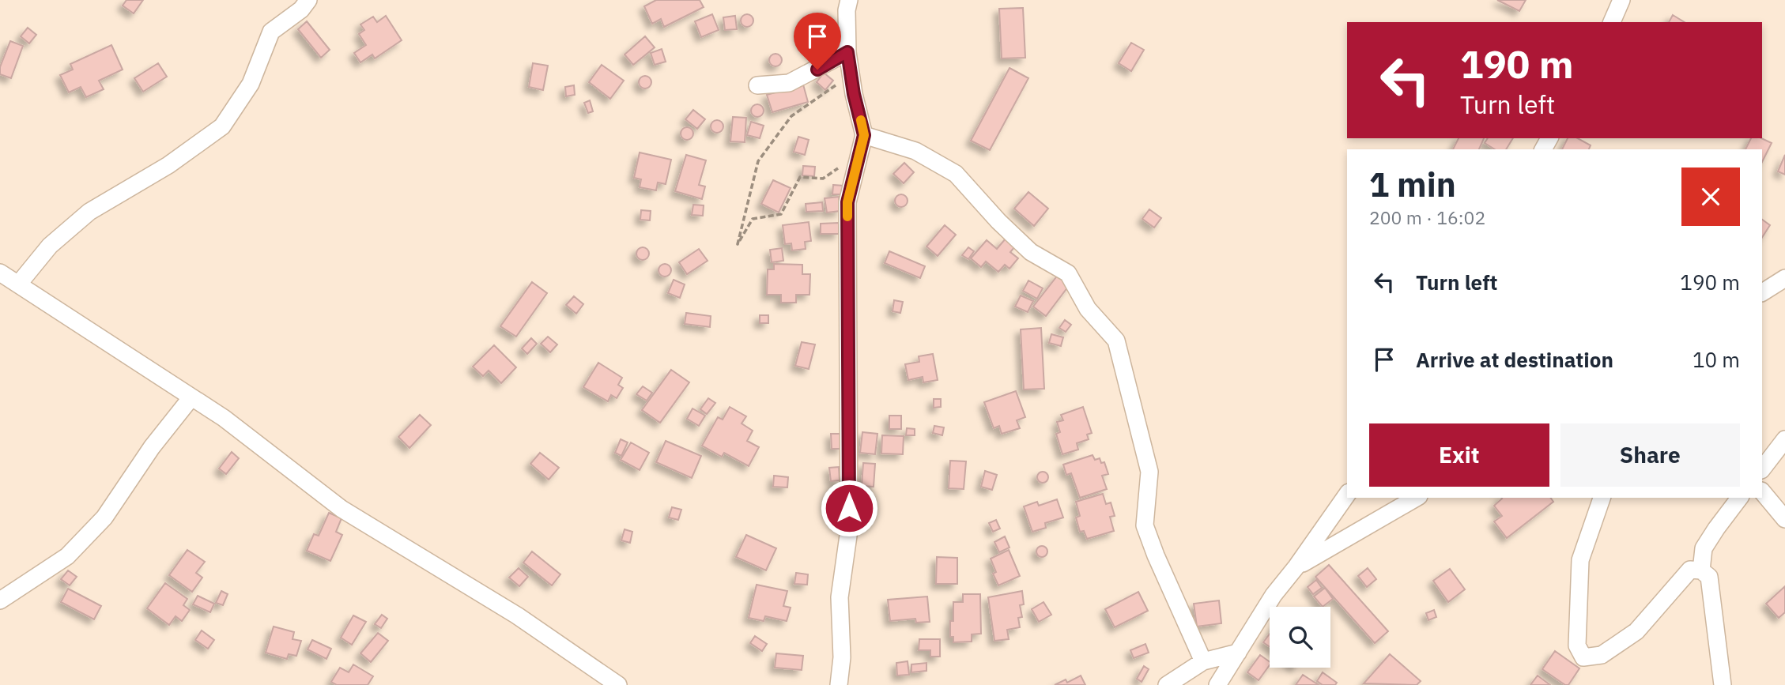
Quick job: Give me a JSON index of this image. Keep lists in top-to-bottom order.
{
  "page": {
    "turn": ["190 m", "Turn left"],
    "heading": ["1 min", "200 m · 16:02"],
    "list": [
      {
        "name": "Turn left",
        "value": "190 m"
      },
      {
        "name": "Arrive at destination",
        "value": "10 m"
      }
    ],
    "buttons": ["Exit", "Share"]
  }
}
